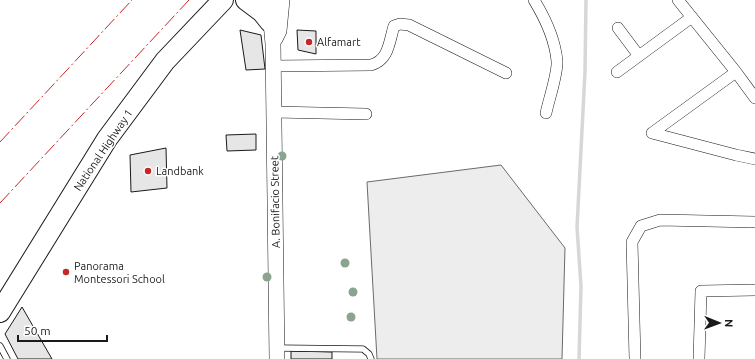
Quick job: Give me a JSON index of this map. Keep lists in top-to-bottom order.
{
  "streets": {
    "highway": ["National Highway 1"],
    "main road": ["A. Bonifacio Street"]
  },
  "places": ["Alfamart", "Landbank", "Panorama Montessori School"],
  "scale_bar": "50 m",
  "north": "right"
}
